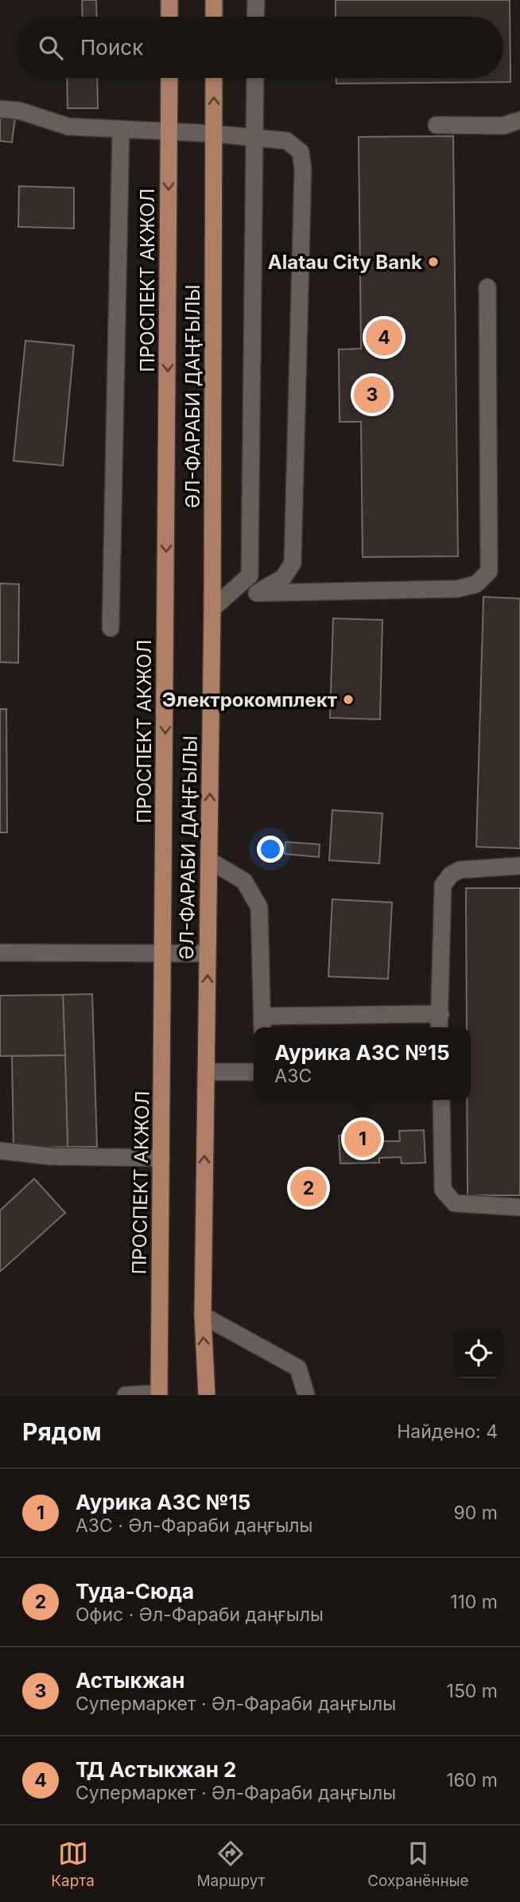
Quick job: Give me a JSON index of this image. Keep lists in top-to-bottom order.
{
  "streets": {
    "main road": ["ПРОСПЕКТ АКЖОЛ", "ӘЛ-ФАРАБИ ДАҢҒЫЛЫ"]
  },
  "one_way": ["ПРОСПЕКТ АКЖОЛ", "ӘЛ-ФАРАБИ ДАҢҒЫЛЫ"],
  "places": ["Alatau City Bank", "Электрокомплект"],
  "page": {
    "search": "Поиск",
    "pins": [
      "4",
      "3",
      "1",
      "2"
    ],
    "popup": ["Аурика АЗС №15", "АЗС"],
    "heading": ["Рядом", "Найдено: 4"],
    "list": [
      {
        "mark": "1",
        "name": "Аурика АЗС №15",
        "note": "АЗС · Әл-Фараби даңғылы",
        "value": "90 m"
      },
      {
        "mark": "2",
        "name": "Туда-Сюда",
        "note": "Офис · Әл-Фараби даңғылы",
        "value": "110 m"
      },
      {
        "mark": "3",
        "name": "Астыкжан",
        "note": "Супермаркет · Әл-Фараби даңғылы",
        "value": "150 m"
      },
      {
        "mark": "4",
        "name": "ТД Астыкжан 2",
        "note": "Супермаркет · Әл-Фараби даңғылы",
        "value": "160 m"
      }
    ],
    "nav": ["Карта", "Маршрут", "Сохранённые"]
  }
}
